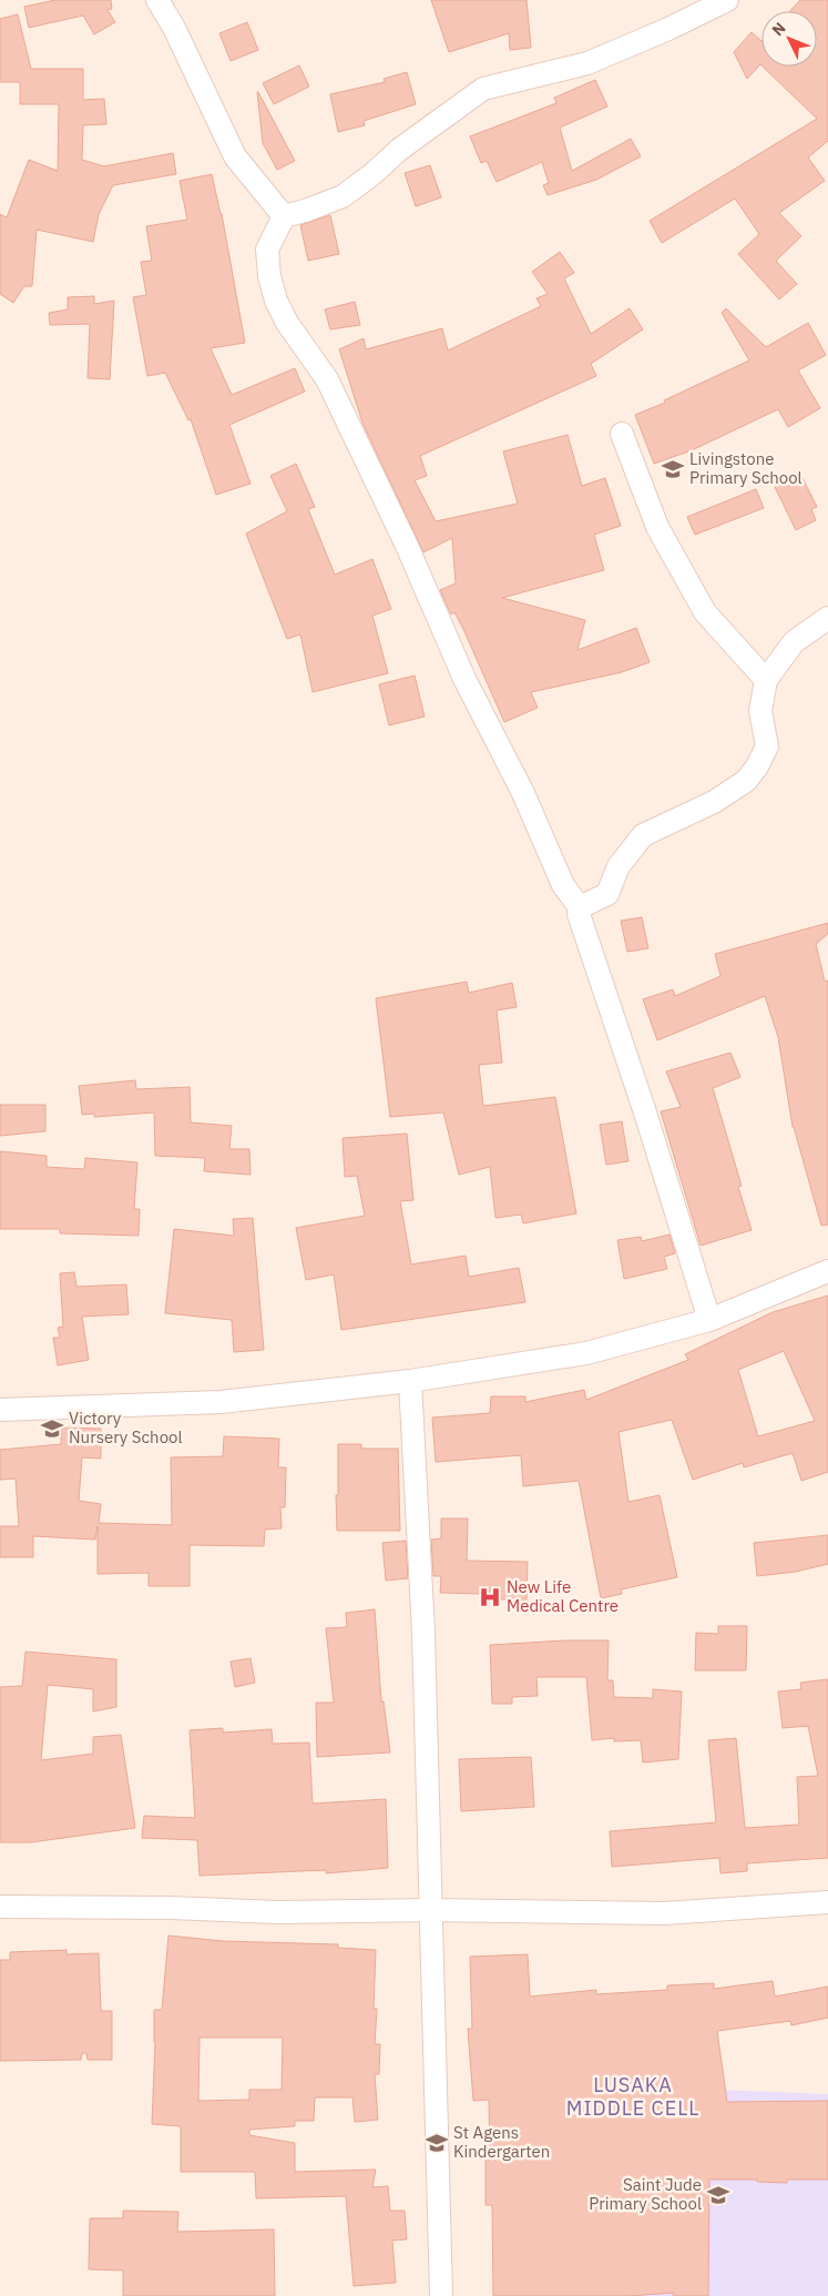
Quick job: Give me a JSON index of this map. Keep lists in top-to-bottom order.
{
  "districts": ["LUSAKA MIDDLE CELL"],
  "places": {
    "school or university": [
      "Livingstone Primary School",
      "Victory Nursery School",
      "St Agens Kindergarten",
      "Saint Jude Primary School"
    ],
    "hospital": ["New Life Medical Centre"]
  },
  "north": "top left"
}
